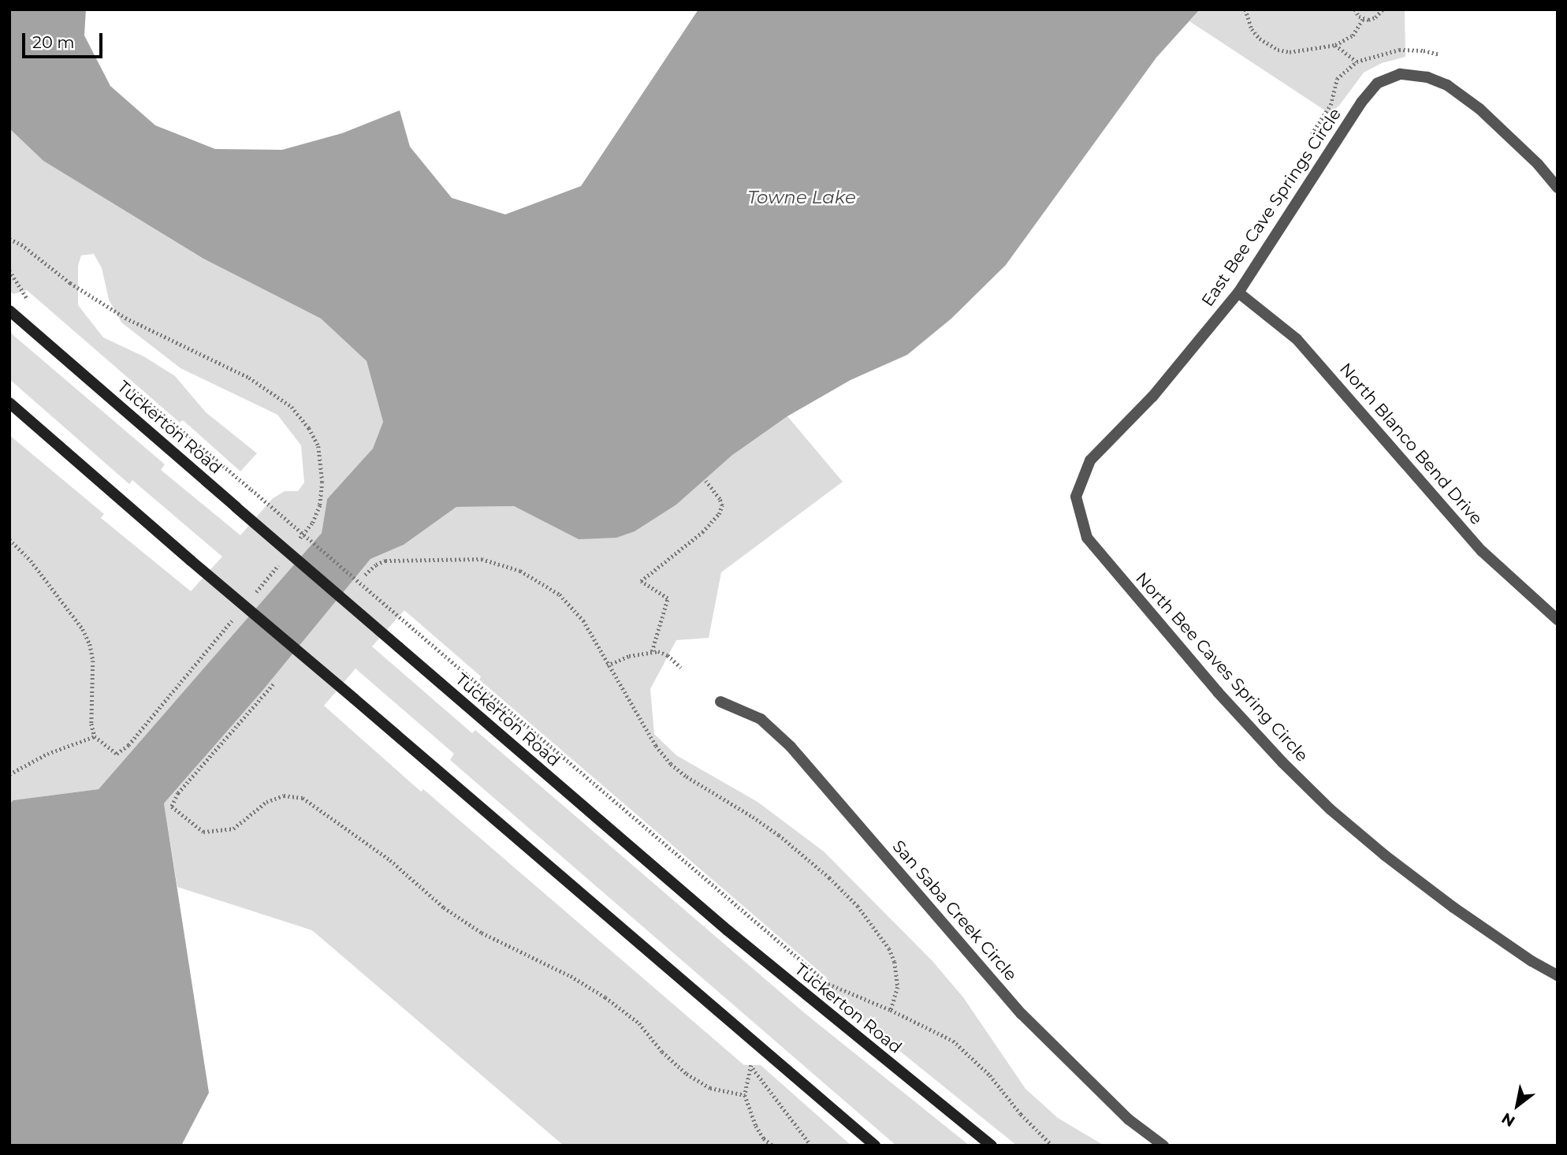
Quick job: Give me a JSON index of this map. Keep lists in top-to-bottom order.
{
  "streets": {
    "main road": ["Tuckerton Road"],
    "street": [
      "East Bee Cave Springs Circle",
      "North Blanco Bend Drive",
      "North Bee Caves Spring Circle",
      "San Saba Creek Circle"
    ]
  },
  "crossings": [
    ["East Bee Cave Springs Circle", "North Blanco Bend Drive"],
    ["East Bee Cave Springs Circle", "North Bee Caves Spring Circle"]
  ],
  "water": ["Towne Lake"],
  "scale_bar": "20 m",
  "north": "bottom left"
}
